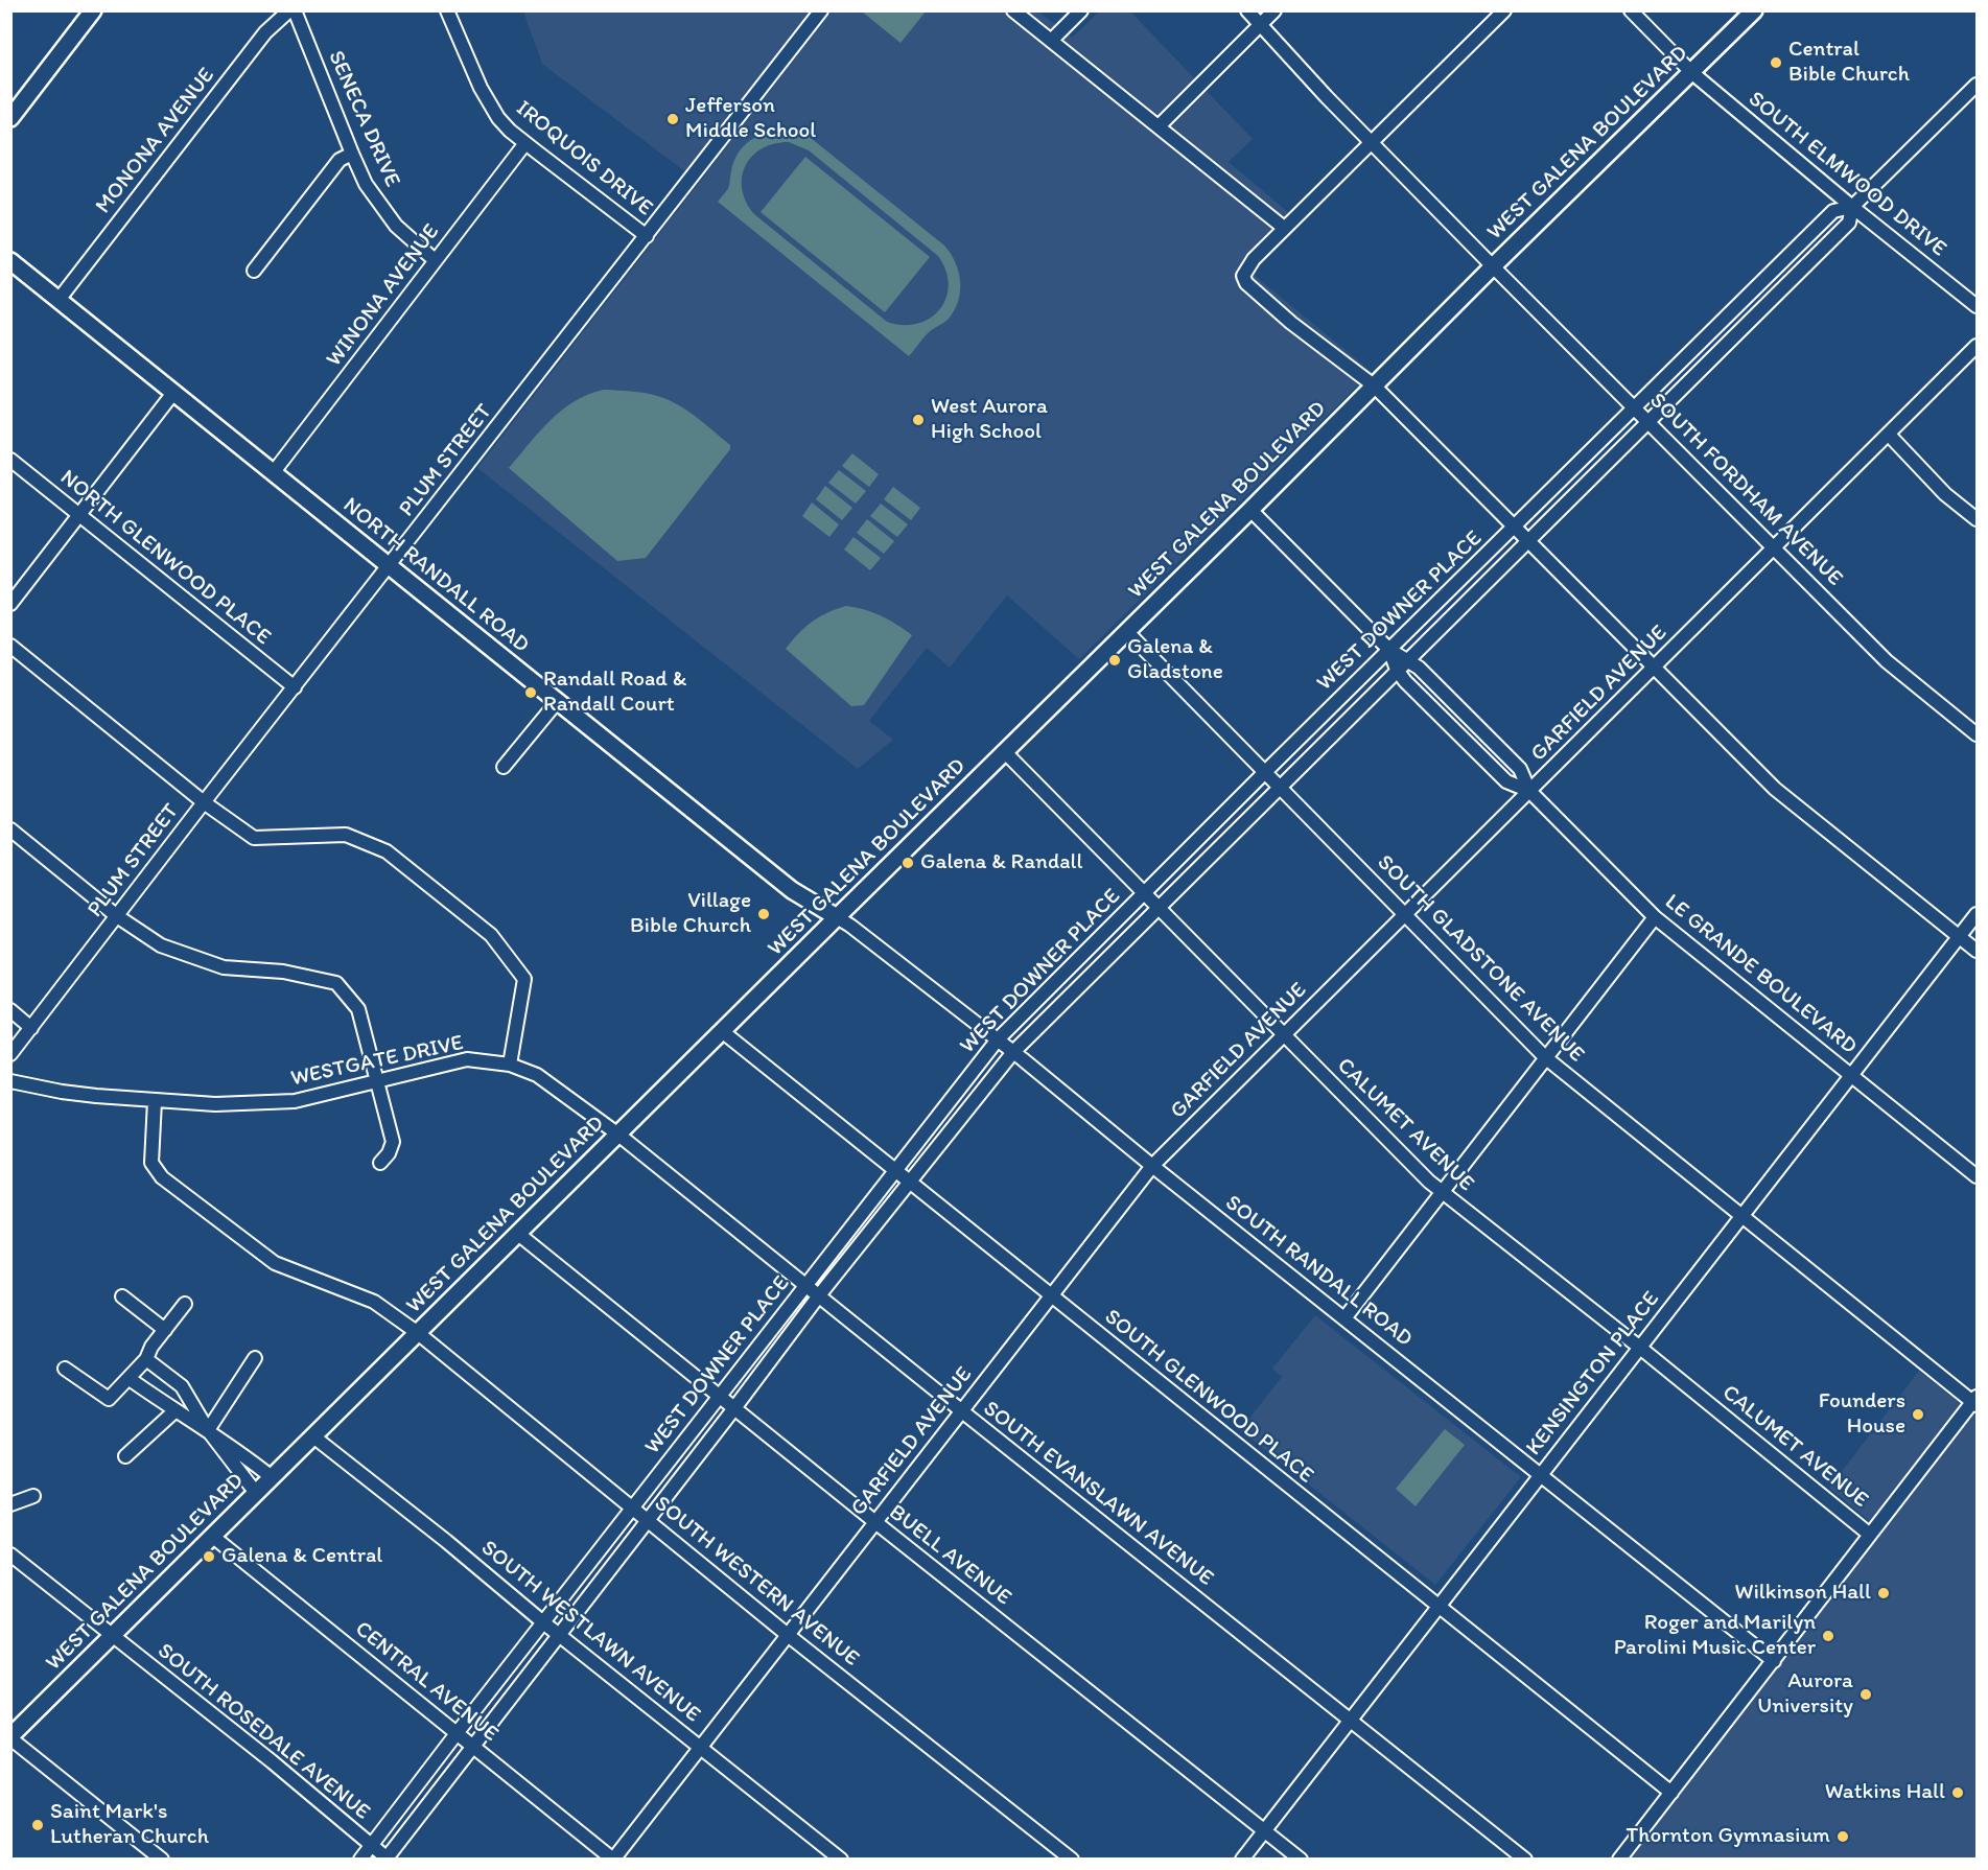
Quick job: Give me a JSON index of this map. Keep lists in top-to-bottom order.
{
  "streets": {
    "main road": ["WEST GALENA BOULEVARD", "NORTH RANDALL ROAD"],
    "street": [
      "SENECA DRIVE",
      "MONONA AVENUE",
      "IROQUOIS DRIVE",
      "SOUTH ELMWOOD DRIVE",
      "WINONA AVENUE",
      "PLUM STREET",
      "SOUTH FORDHAM AVENUE",
      "NORTH GLENWOOD PLACE",
      "WEST DOWNER PLACE",
      "GARFIELD AVENUE",
      "SOUTH GLADSTONE AVENUE",
      "LE GRANDE BOULEVARD",
      "WESTGATE DRIVE",
      "CALUMET AVENUE",
      "SOUTH RANDALL ROAD",
      "KENSINGTON PLACE",
      "SOUTH GLENWOOD PLACE",
      "SOUTH EVANSLAWN AVENUE",
      "BUELL AVENUE",
      "SOUTH WESTERN AVENUE",
      "SOUTH WESTLAWN AVENUE",
      "CENTRAL AVENUE",
      "SOUTH ROSEDALE AVENUE"
    ]
  },
  "crossings": [
    ["SENECA DRIVE", "WINONA AVENUE"],
    ["MONONA AVENUE", "NORTH RANDALL ROAD"],
    ["WEST GALENA BOULEVARD", "SOUTH ELMWOOD DRIVE"],
    ["WEST GALENA BOULEVARD", "SOUTH FORDHAM AVENUE"],
    ["WEST GALENA BOULEVARD", "NORTH RANDALL ROAD"],
    ["WEST GALENA BOULEVARD", "SOUTH GLADSTONE AVENUE"],
    ["WEST GALENA BOULEVARD", "LE GRANDE BOULEVARD"],
    ["WEST GALENA BOULEVARD", "WESTGATE DRIVE"],
    ["WEST GALENA BOULEVARD", "CALUMET AVENUE"],
    ["WEST GALENA BOULEVARD", "SOUTH RANDALL ROAD"],
    ["WEST GALENA BOULEVARD", "SOUTH GLENWOOD PLACE"],
    ["WEST GALENA BOULEVARD", "SOUTH EVANSLAWN AVENUE"],
    ["WEST GALENA BOULEVARD", "BUELL AVENUE"],
    ["WEST GALENA BOULEVARD", "SOUTH WESTERN AVENUE"],
    ["WEST GALENA BOULEVARD", "SOUTH WESTLAWN AVENUE"],
    ["WEST GALENA BOULEVARD", "CENTRAL AVENUE"],
    ["WEST GALENA BOULEVARD", "SOUTH ROSEDALE AVENUE"],
    ["IROQUOIS DRIVE", "WINONA AVENUE"],
    ["IROQUOIS DRIVE", "PLUM STREET"],
    ["SOUTH ELMWOOD DRIVE", "WEST DOWNER PLACE"],
    ["WINONA AVENUE", "NORTH RANDALL ROAD"],
    ["PLUM STREET", "NORTH GLENWOOD PLACE"],
    ["PLUM STREET", "NORTH RANDALL ROAD"],
    ["SOUTH FORDHAM AVENUE", "WEST DOWNER PLACE"],
    ["SOUTH FORDHAM AVENUE", "GARFIELD AVENUE"],
    ["NORTH RANDALL ROAD", "SOUTH RANDALL ROAD"],
    ["WEST DOWNER PLACE", "SOUTH GLADSTONE AVENUE"],
    ["WEST DOWNER PLACE", "LE GRANDE BOULEVARD"],
    ["WEST DOWNER PLACE", "CALUMET AVENUE"],
    ["WEST DOWNER PLACE", "SOUTH RANDALL ROAD"],
    ["WEST DOWNER PLACE", "SOUTH GLENWOOD PLACE"],
    ["WEST DOWNER PLACE", "SOUTH EVANSLAWN AVENUE"],
    ["WEST DOWNER PLACE", "BUELL AVENUE"],
    ["WEST DOWNER PLACE", "SOUTH WESTERN AVENUE"],
    ["WEST DOWNER PLACE", "SOUTH WESTLAWN AVENUE"],
    ["WEST DOWNER PLACE", "CENTRAL AVENUE"],
    ["WEST DOWNER PLACE", "SOUTH ROSEDALE AVENUE"],
    ["GARFIELD AVENUE", "SOUTH GLADSTONE AVENUE"],
    ["GARFIELD AVENUE", "LE GRANDE BOULEVARD"],
    ["GARFIELD AVENUE", "CALUMET AVENUE"],
    ["GARFIELD AVENUE", "SOUTH RANDALL ROAD"],
    ["GARFIELD AVENUE", "SOUTH GLENWOOD PLACE"],
    ["GARFIELD AVENUE", "SOUTH EVANSLAWN AVENUE"],
    ["GARFIELD AVENUE", "BUELL AVENUE"],
    ["GARFIELD AVENUE", "SOUTH WESTERN AVENUE"],
    ["GARFIELD AVENUE", "SOUTH WESTLAWN AVENUE"],
    ["GARFIELD AVENUE", "CENTRAL AVENUE"],
    ["SOUTH GLADSTONE AVENUE", "KENSINGTON PLACE"],
    ["LE GRANDE BOULEVARD", "KENSINGTON PLACE"],
    ["WESTGATE DRIVE", "SOUTH EVANSLAWN AVENUE"],
    ["WESTGATE DRIVE", "SOUTH WESTERN AVENUE"],
    ["CALUMET AVENUE", "KENSINGTON PLACE"],
    ["SOUTH RANDALL ROAD", "KENSINGTON PLACE"],
    ["KENSINGTON PLACE", "SOUTH GLENWOOD PLACE"],
    ["KENSINGTON PLACE", "SOUTH EVANSLAWN AVENUE"],
    ["KENSINGTON PLACE", "BUELL AVENUE"]
  ],
  "places": [
    "Central Bible Church",
    "Jefferson Middle School",
    "West Aurora High School",
    "Galena & Gladstone",
    "Randall Road & Randall Court",
    "Galena & Randall",
    "Village Bible Church",
    "Founders House",
    "Galena & Central",
    "Wilkinson Hall",
    "Roger and Marilyn Parolini Music Center",
    "Aurora University",
    "Watkins Hall",
    "Saint Mark's Lutheran Church",
    "Thornton Gymnasium"
  ]
}
